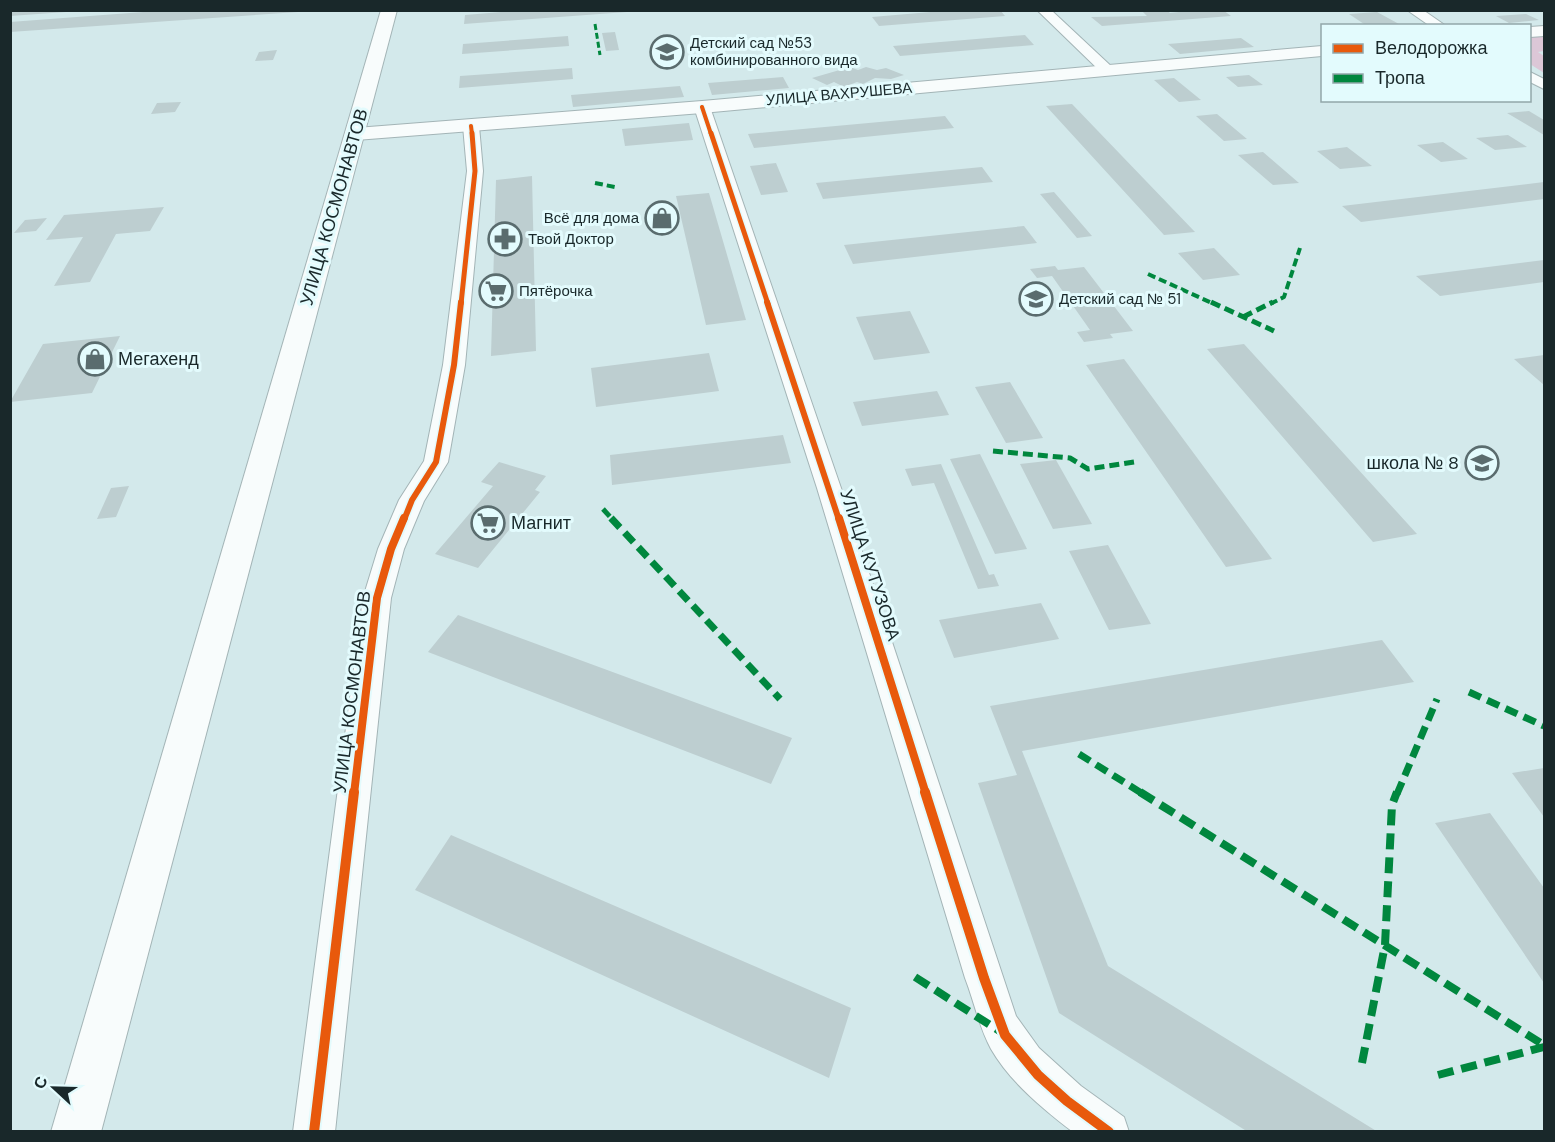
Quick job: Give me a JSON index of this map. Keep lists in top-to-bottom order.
{
  "streets": {
    "main road": ["УЛИЦА ВАХРУШЕВА", "УЛИЦА КОСМОНАВТОВ"],
    "street": ["УЛИЦА КУТУЗОВА"]
  },
  "crossings": [
    ["УЛИЦА ВАХРУШЕВА", "УЛИЦА КОСМОНАВТОВ"],
    ["УЛИЦА ВАХРУШЕВА", "УЛИЦА КУТУЗОВА"]
  ],
  "places": {
    "school or university": ["Детский сад №53 комбинированного вида", "Детский сад № 51", "школа № 8"],
    "shop": ["Всё для дома", "Мегахенд"],
    "pharmacy": ["Твой Доктор"],
    "supermarket": ["Пятёрочка", "Магнит"]
  },
  "legend": ["Велодорожка", "Тропа"],
  "north": "left"
}
